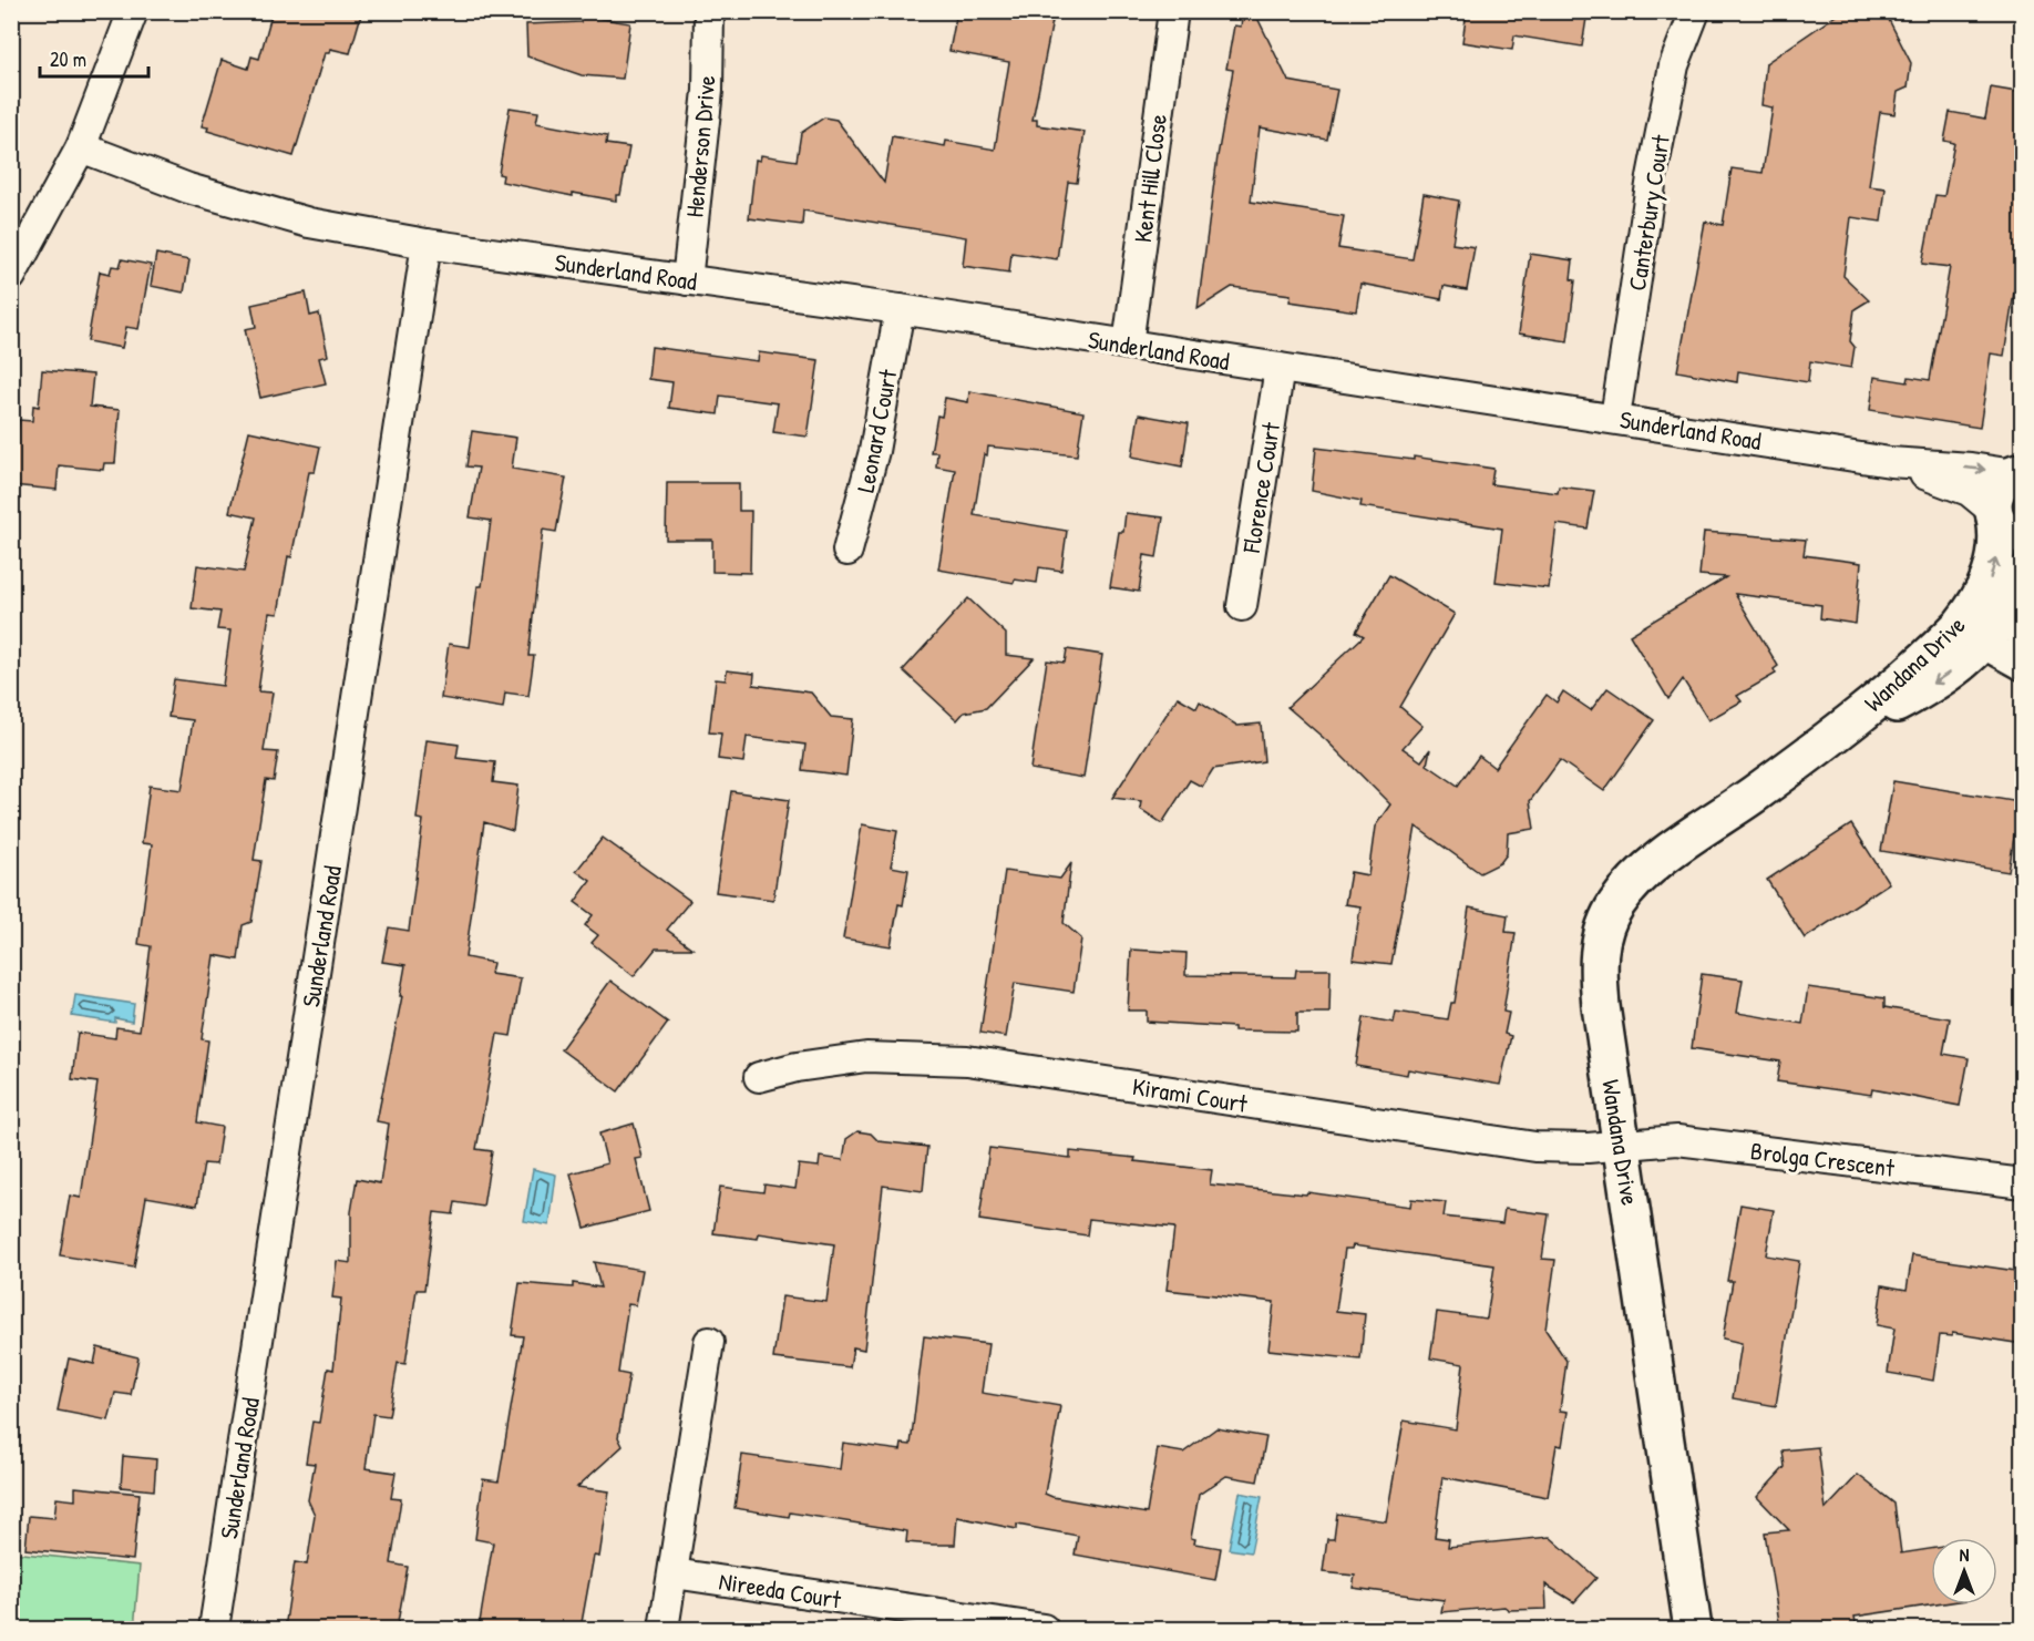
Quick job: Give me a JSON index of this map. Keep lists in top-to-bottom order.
{
  "streets": {
    "street": [
      "Henderson Drive",
      "Kent Hill Close",
      "Canterbury Court",
      "Sunderland Road",
      "Leonard Court",
      "Florence Court",
      "Wandana Drive",
      "Kirami Court",
      "Brolga Crescent",
      "Nireeda Court"
    ]
  },
  "crossings": [
    ["Henderson Drive", "Sunderland Road"],
    ["Kent Hill Close", "Sunderland Road"],
    ["Canterbury Court", "Sunderland Road"],
    ["Sunderland Road", "Leonard Court"],
    ["Sunderland Road", "Florence Court"],
    ["Sunderland Road", "Wandana Drive"],
    ["Wandana Drive", "Kirami Court"],
    ["Wandana Drive", "Brolga Crescent"],
    ["Kirami Court", "Brolga Crescent"]
  ],
  "scale_bar": "20 m",
  "north": "top"
}
